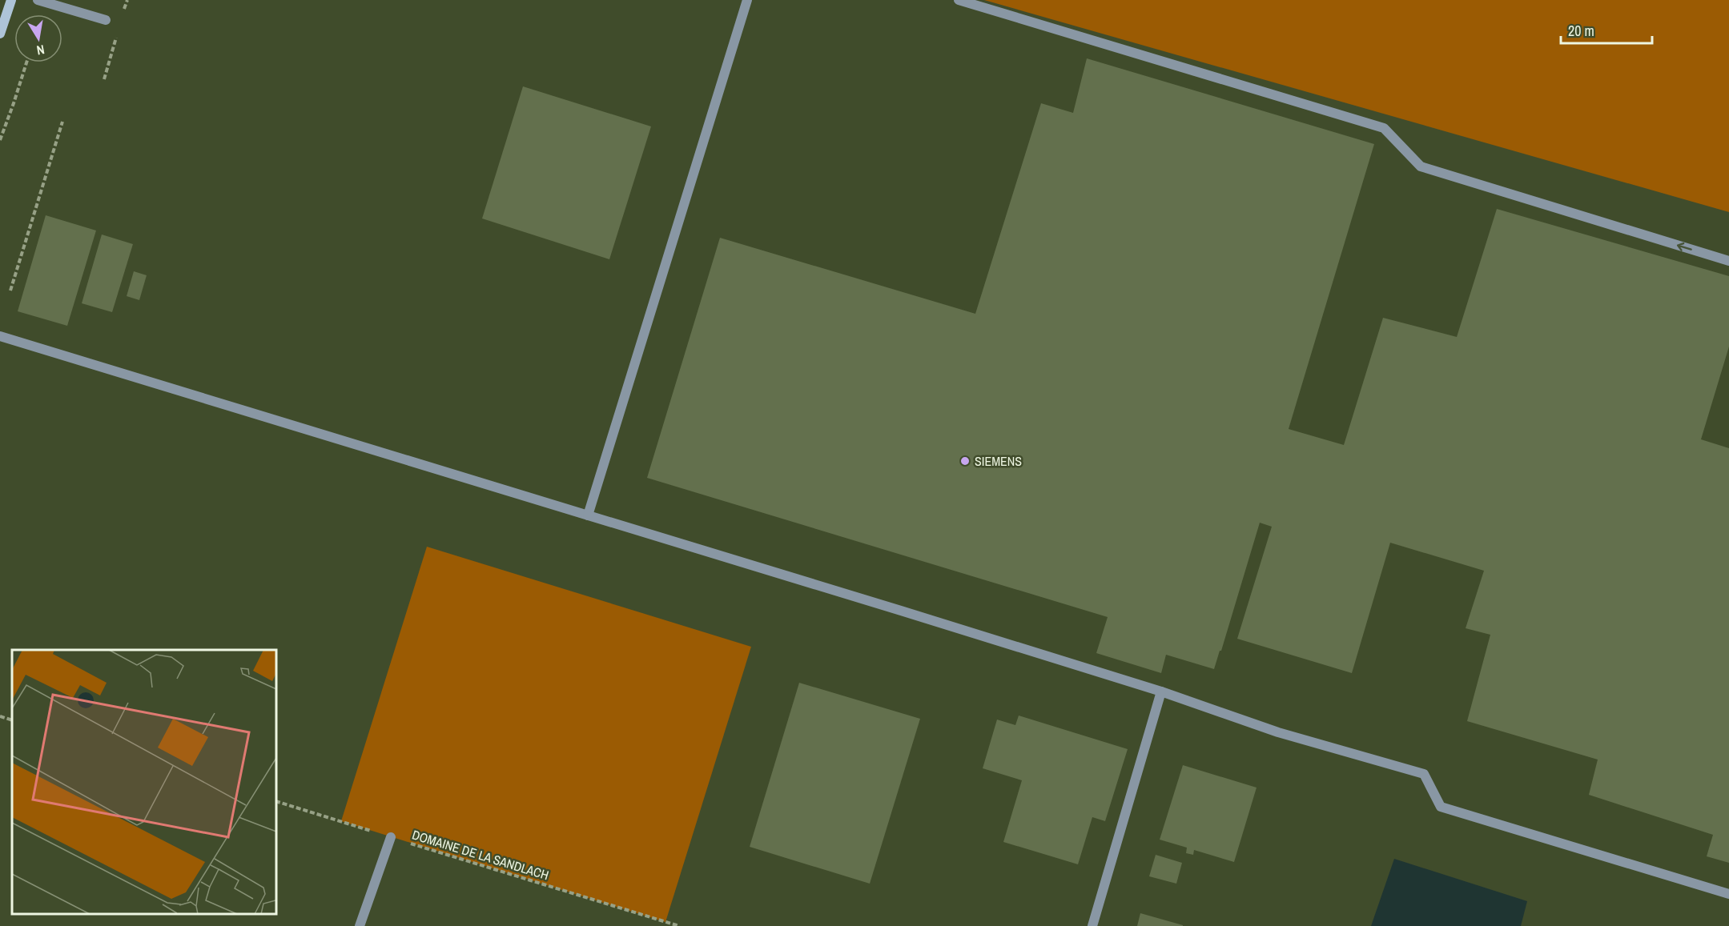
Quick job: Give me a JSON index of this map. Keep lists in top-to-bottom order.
{
  "streets": {
    "path": ["DOMAINE DE LA SANDLACH"]
  },
  "places": ["SIEMENS"],
  "scale_bar": "20 m",
  "north": "bottom"
}
